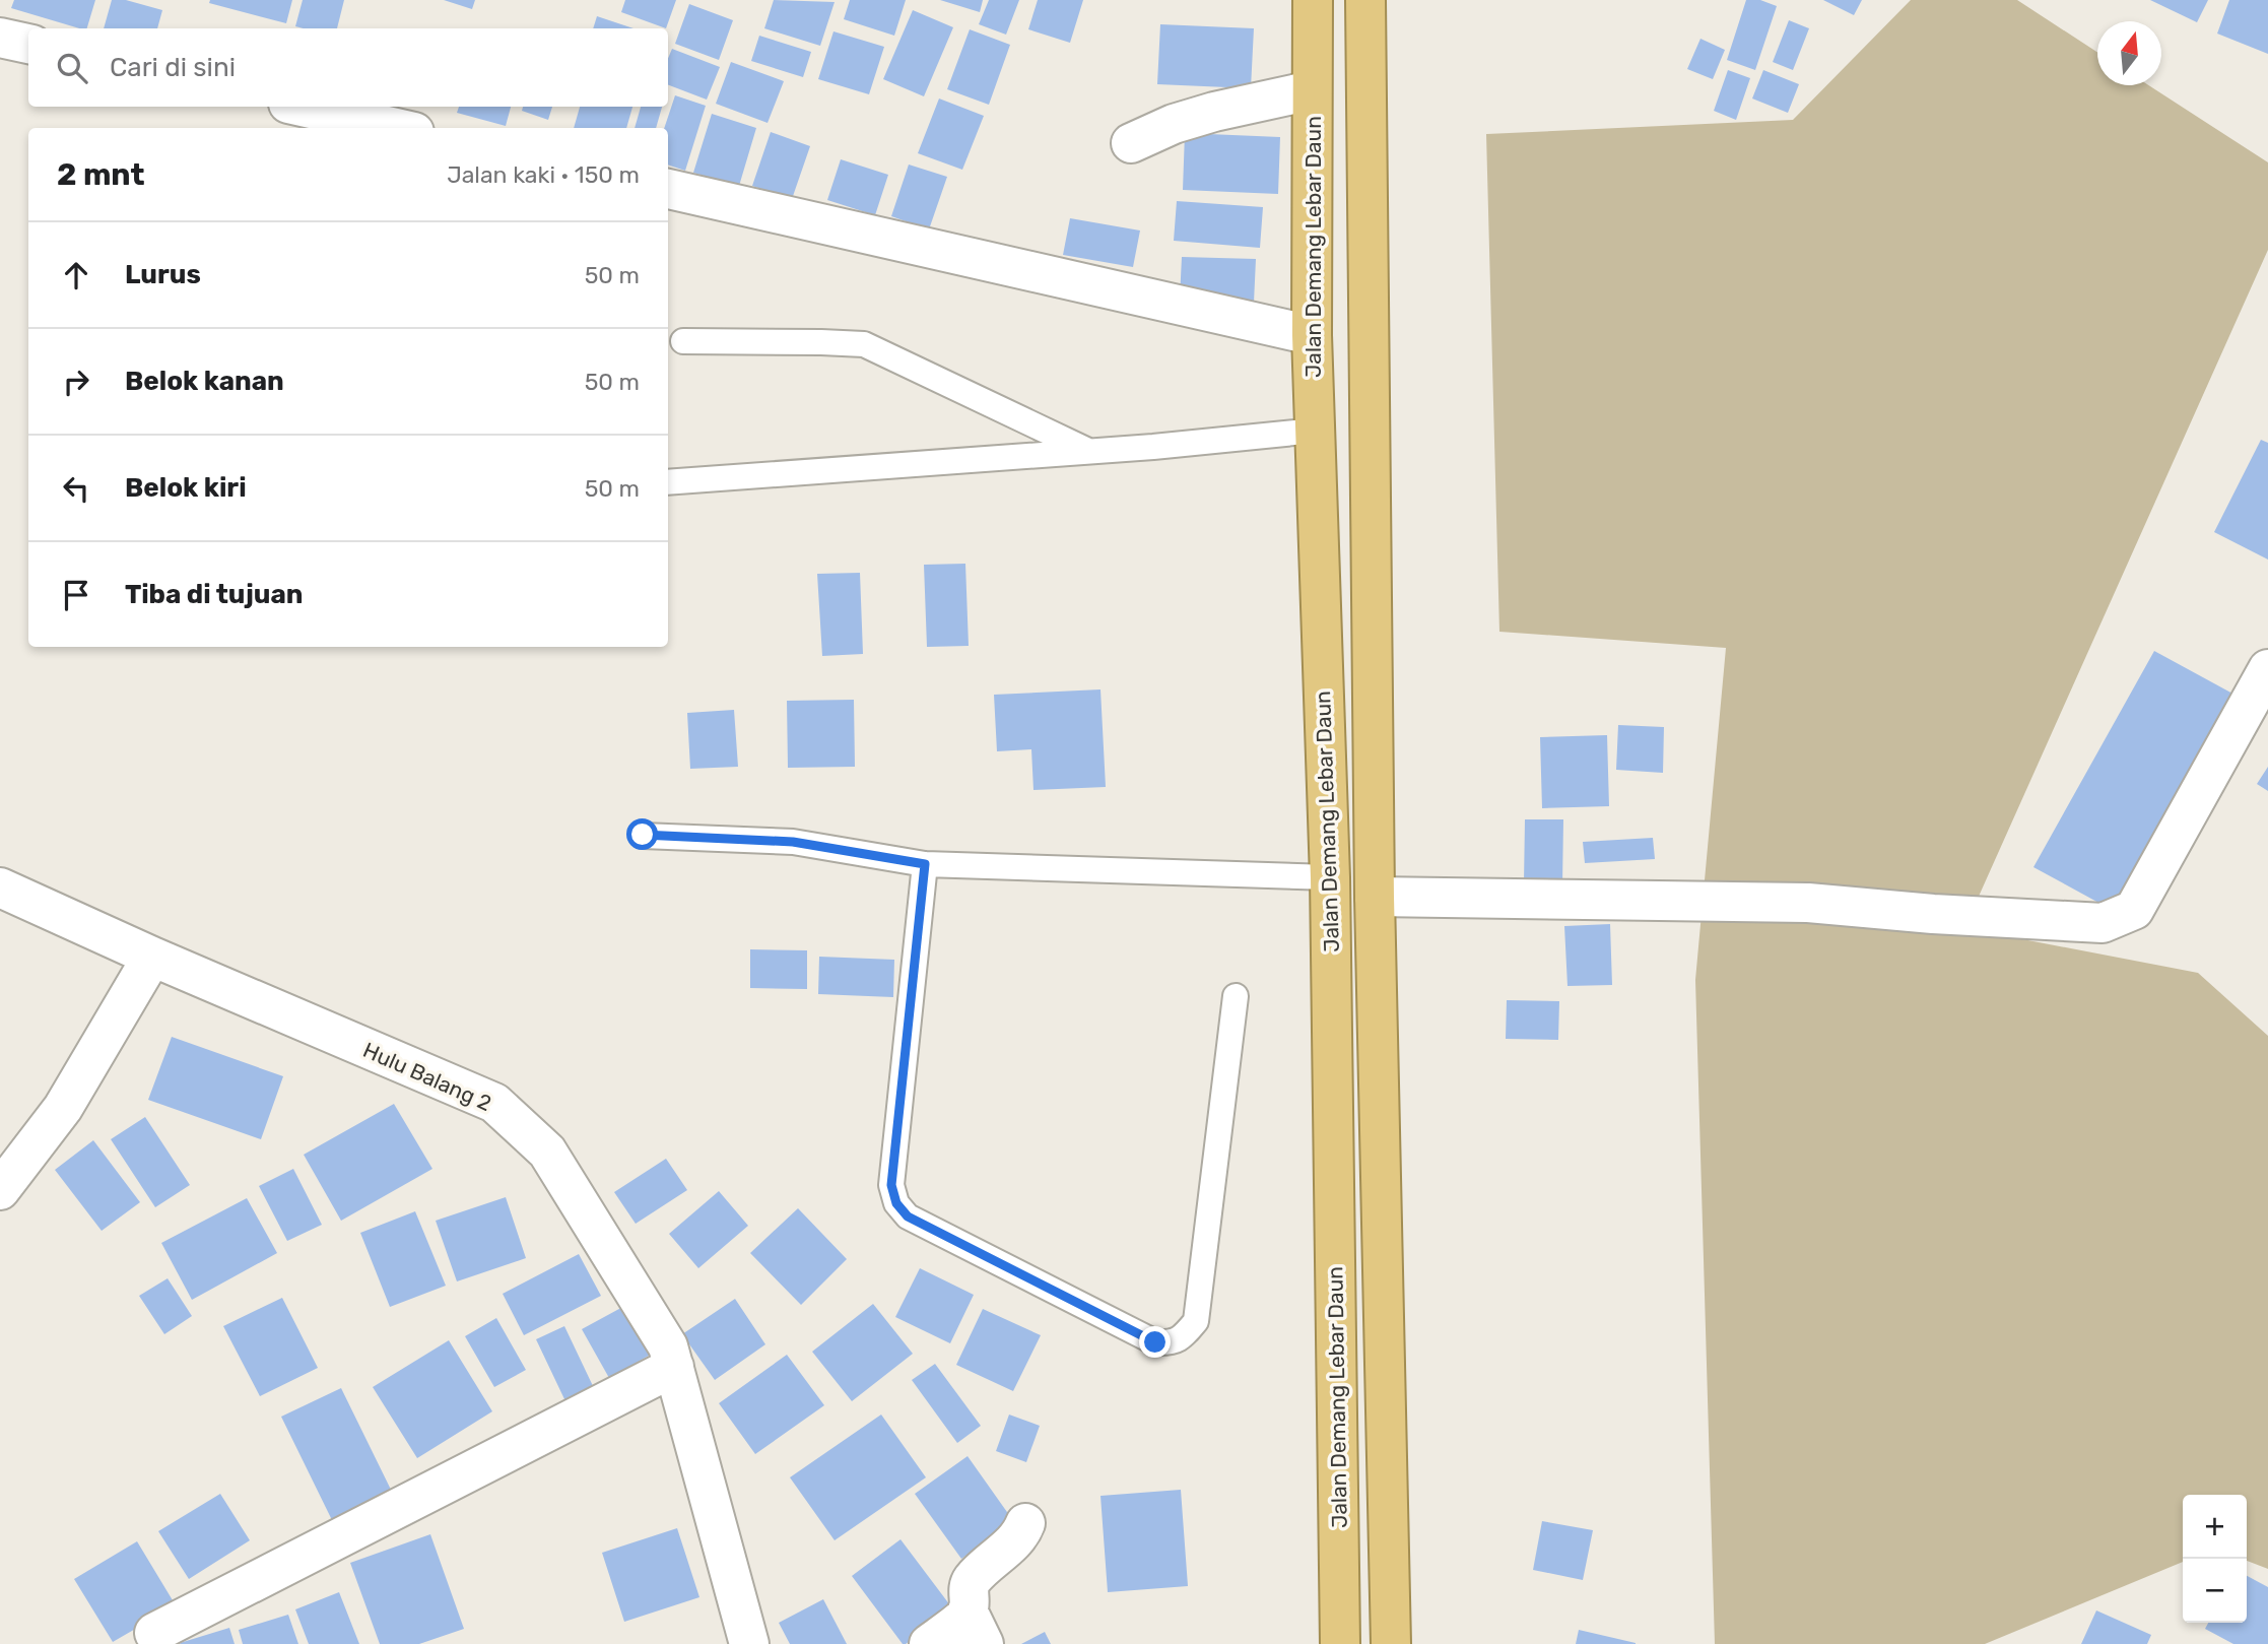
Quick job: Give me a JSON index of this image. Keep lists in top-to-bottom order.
{
  "streets": {
    "highway": ["Jalan Demang Lebar Daun"],
    "street": ["Hulu Balang 2"]
  },
  "north": "top",
  "page": {
    "search": "Cari di sini",
    "heading": ["2 mnt", "Jalan kaki · 150 m"],
    "list": [
      ["Lurus", "50 m"],
      ["Belok kanan", "50 m"],
      ["Belok kiri", "50 m"],
      "Tiba di tujuan"
    ],
    "map_buttons": ["+", "−"]
  }
}
